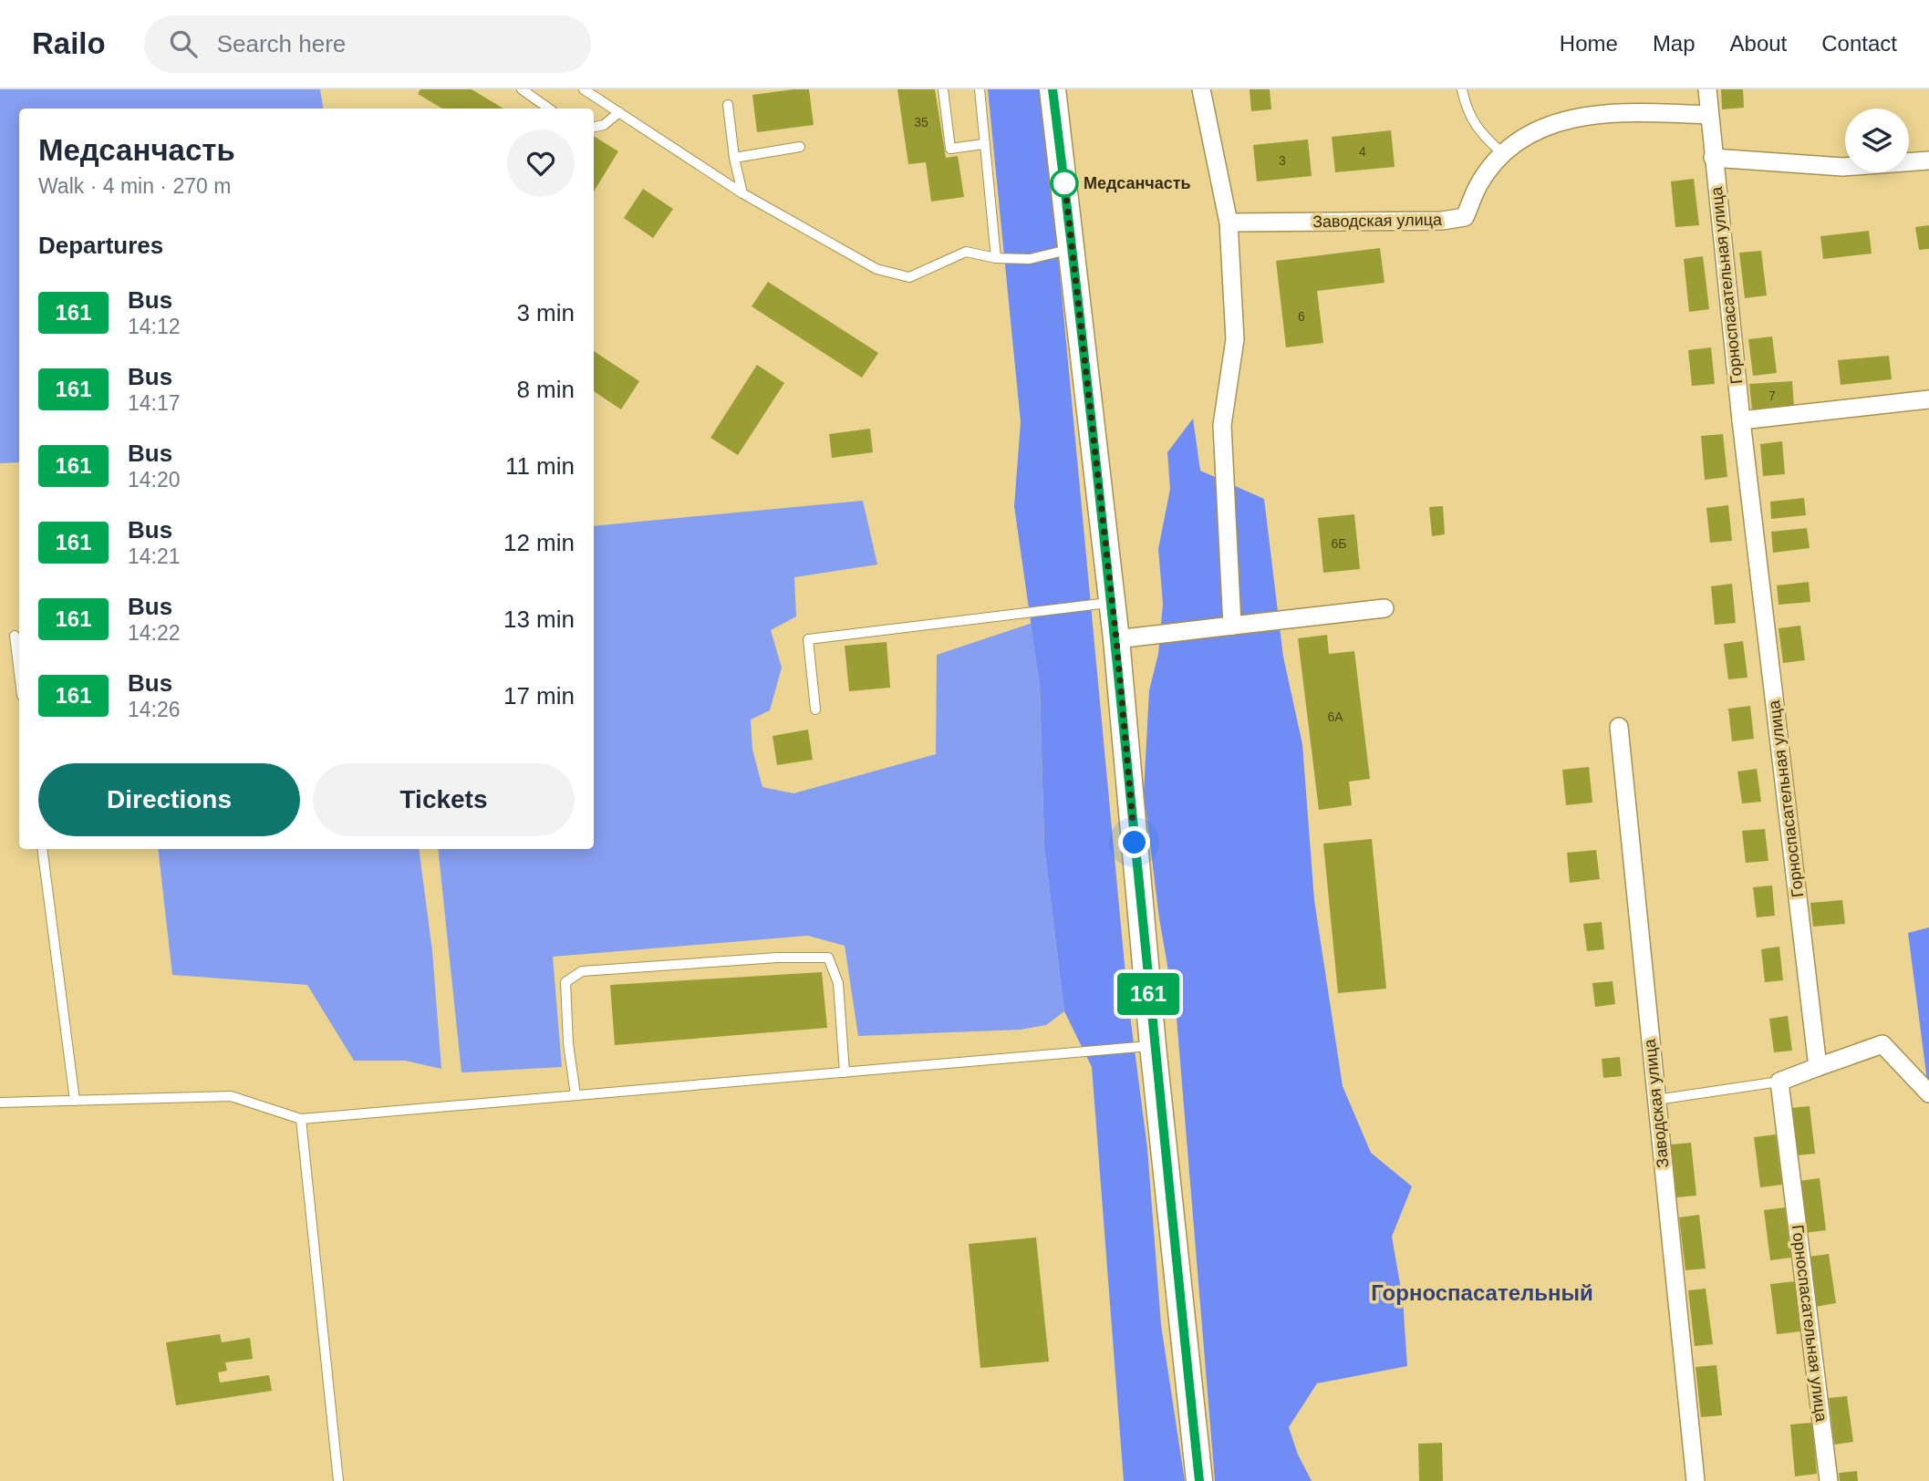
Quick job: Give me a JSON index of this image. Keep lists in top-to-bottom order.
{
  "streets": {
    "street": ["Заводская улица", "Горноспасательная улица"]
  },
  "crossings": [
    ["Заводская улица", "Горноспасательная улица"]
  ],
  "districts": ["Горноспасательный"],
  "places": ["Медсанчасть"],
  "lines": ["bus line 161"],
  "house_numbers": [
    "35",
    "4",
    "3",
    "6",
    "7",
    "6Б",
    "6А"
  ],
  "page": {
    "header": "Railo",
    "search": "Search here",
    "nav": [
      "Home",
      "Map",
      "About",
      "Contact"
    ],
    "on_map": "161",
    "heading": [
      ["Медсанчасть", "Walk · 4 min · 270 m"],
      "Departures"
    ],
    "list": [
      {
        "mark": "161",
        "name": "Bus",
        "note": "14:12",
        "value": "3 min"
      },
      {
        "mark": "161",
        "name": "Bus",
        "note": "14:17",
        "value": "8 min"
      },
      {
        "mark": "161",
        "name": "Bus",
        "note": "14:20",
        "value": "11 min"
      },
      {
        "mark": "161",
        "name": "Bus",
        "note": "14:21",
        "value": "12 min"
      },
      {
        "mark": "161",
        "name": "Bus",
        "note": "14:22",
        "value": "13 min"
      },
      {
        "mark": "161",
        "name": "Bus",
        "note": "14:26",
        "value": "17 min"
      }
    ],
    "buttons": ["Directions", "Tickets"]
  }
}
